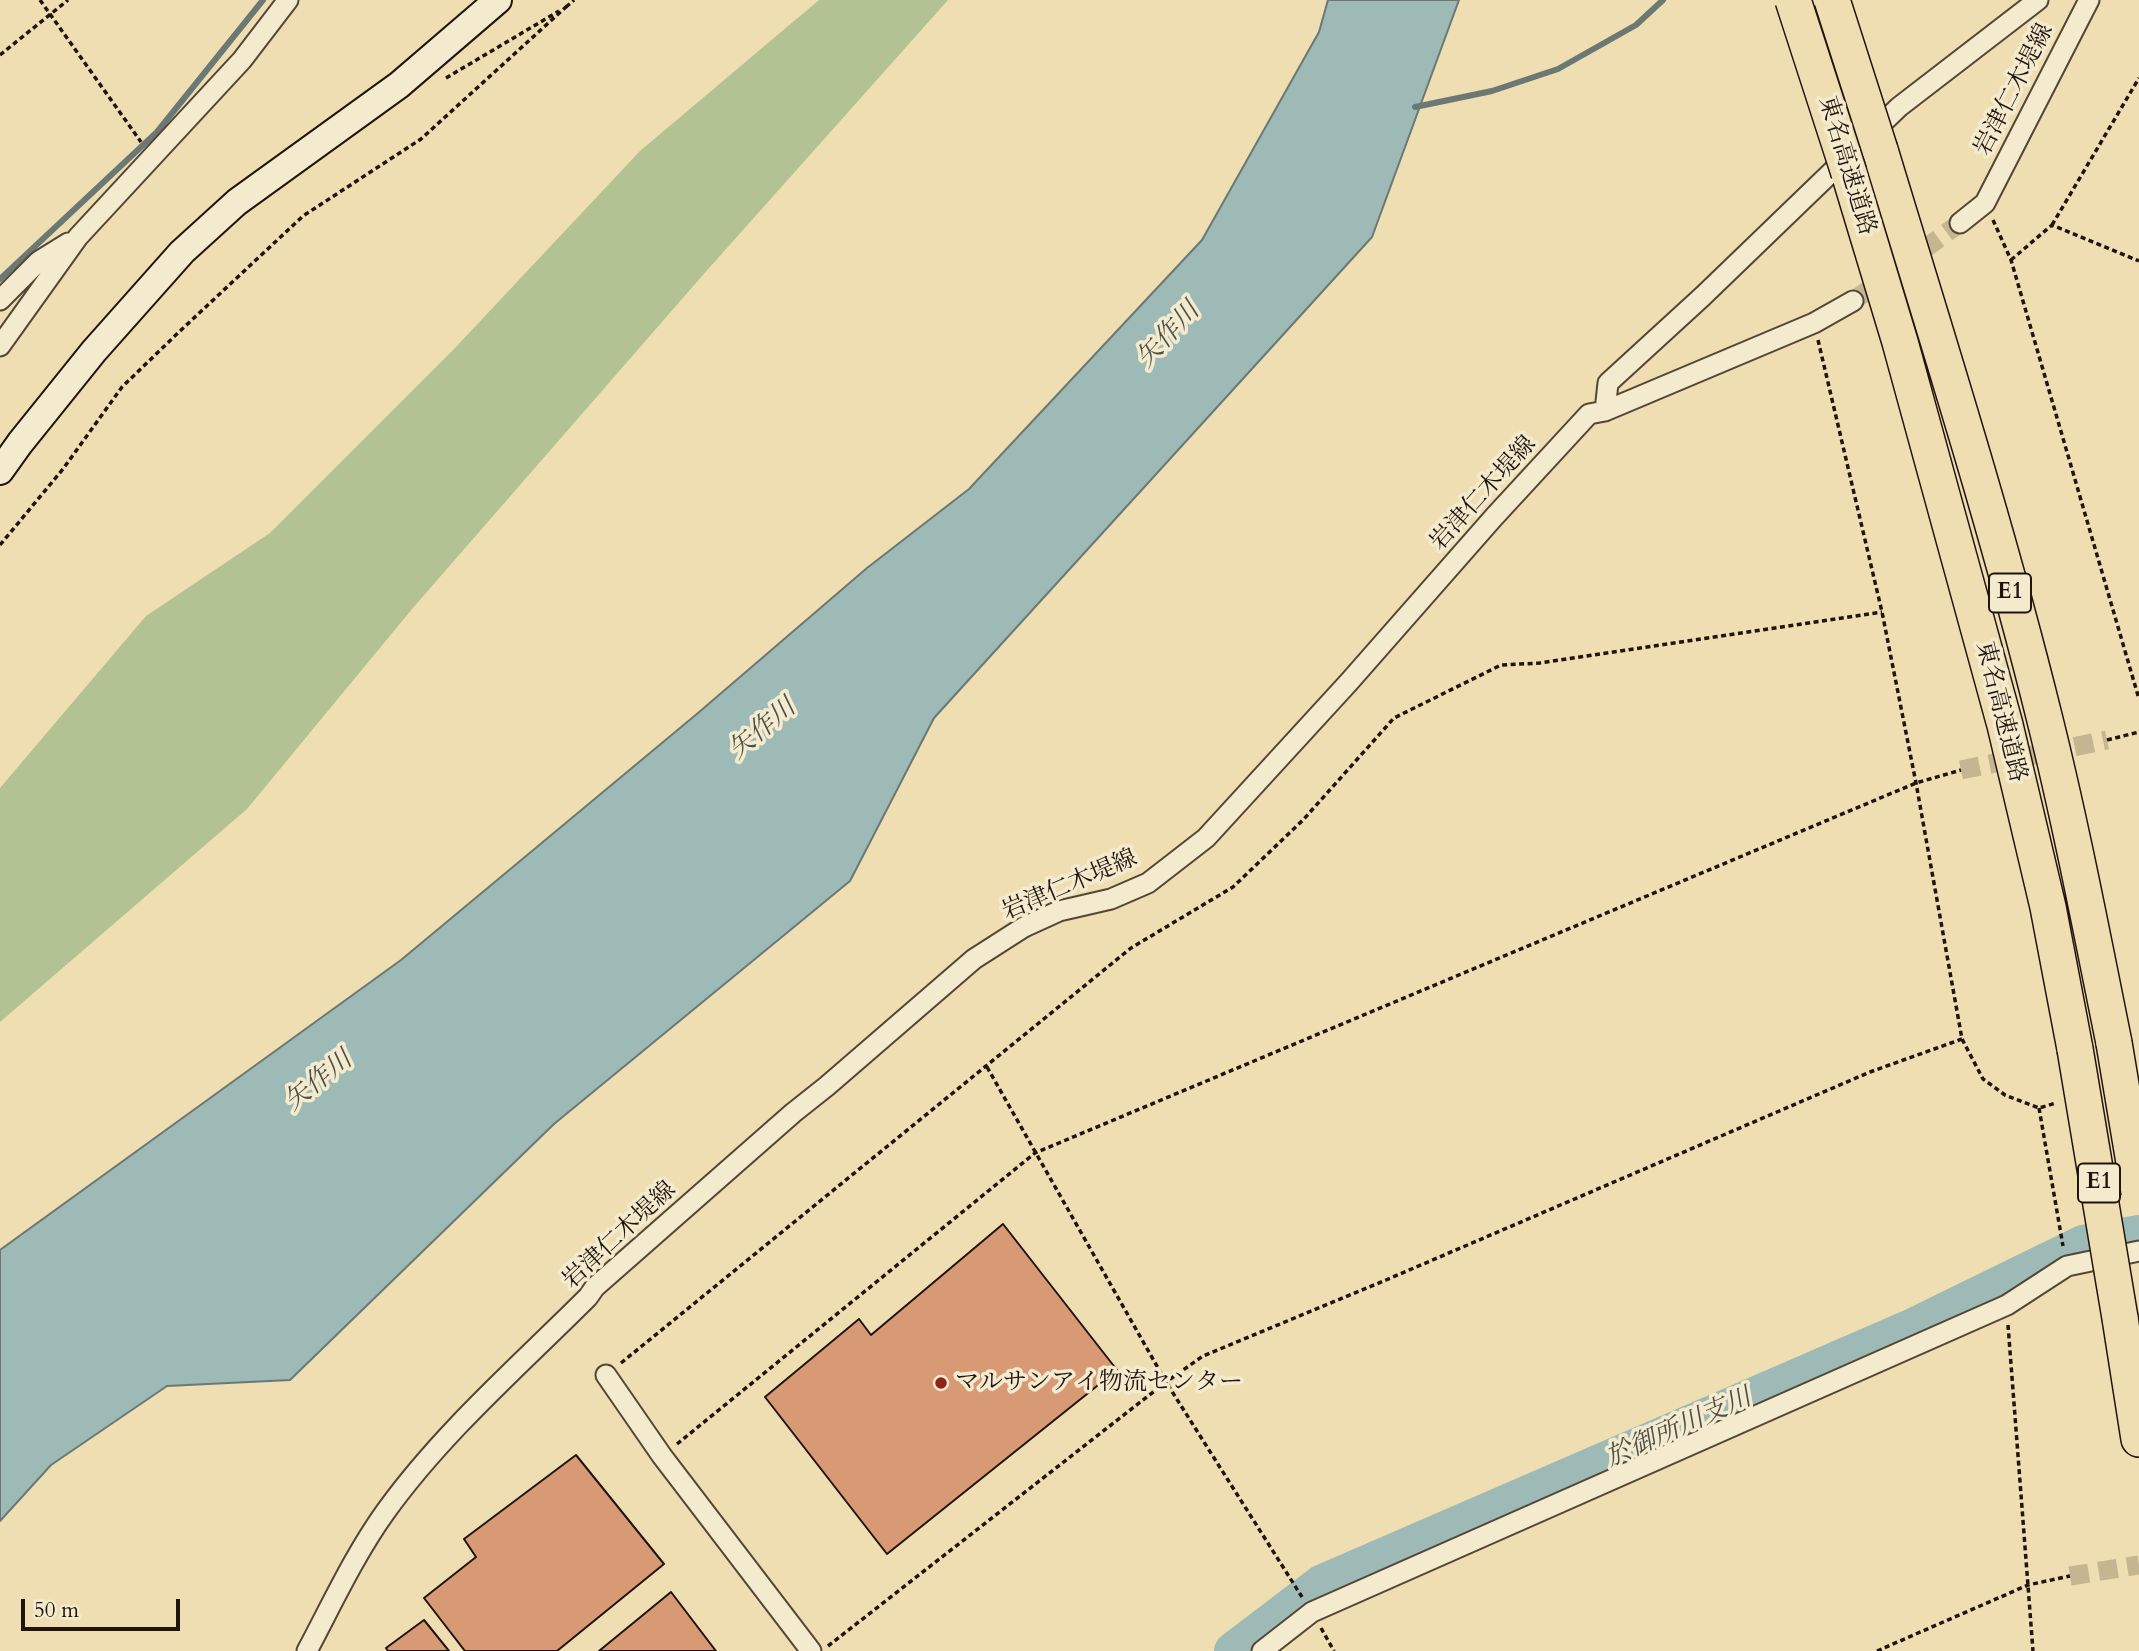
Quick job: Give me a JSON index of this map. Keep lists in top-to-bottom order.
{
  "streets": {
    "highway": ["東名高速道路", "E1"],
    "street": ["岩津仁木堤線"]
  },
  "water": ["矢作川", "於御所川支川"],
  "places": ["マルサンアイ物流センター"],
  "scale_bar": "50 m"
}
